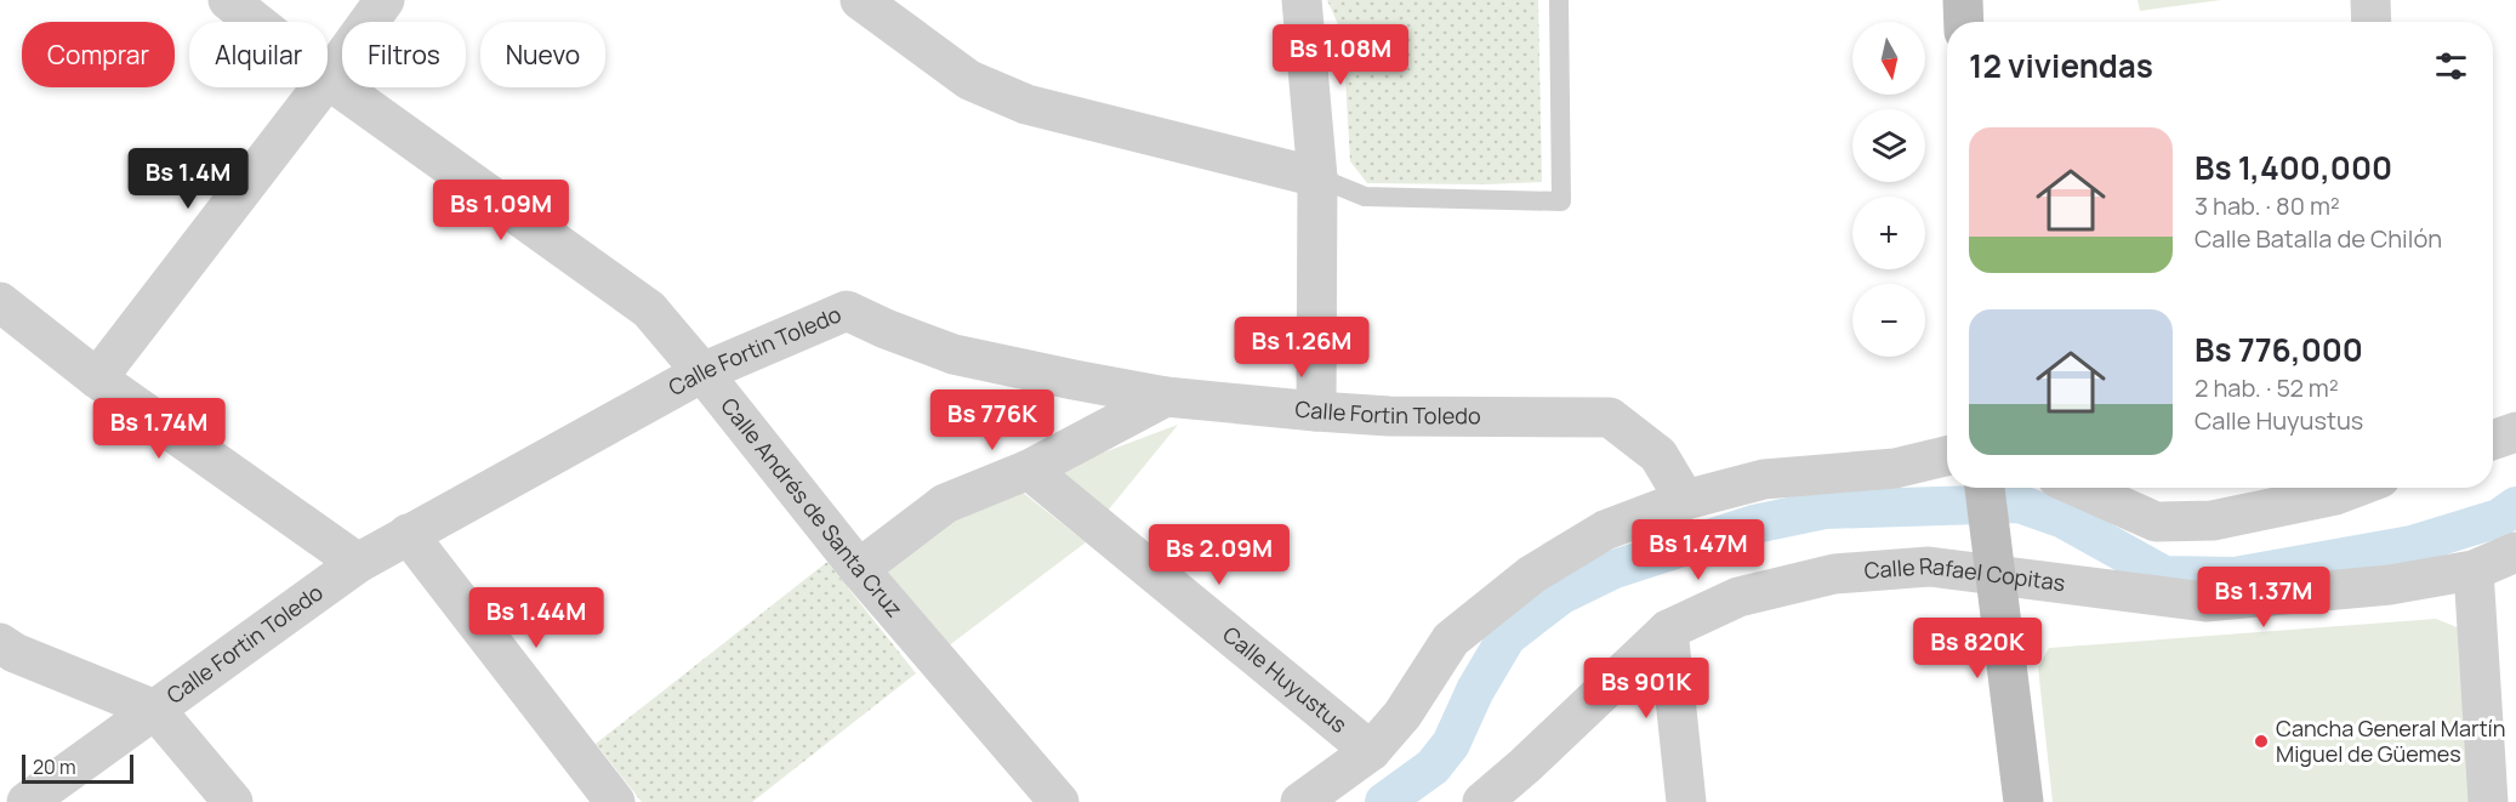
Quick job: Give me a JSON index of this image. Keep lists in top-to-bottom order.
{
  "streets": {
    "street": [
      "Calle Fortin Toledo",
      "Calle Andrés de Santa Cruz",
      "Calle Rafael Copitas",
      "Calle Huyustus"
    ]
  },
  "crossings": [
    ["Calle Fortin Toledo", "Calle Andrés de Santa Cruz"]
  ],
  "places": ["Cancha General Martín Miguel de Güemes"],
  "scale_bar": "20 m",
  "north": "bottom",
  "page": {
    "map_buttons": ["+", "−"],
    "chip": [
      "Comprar",
      "Alquilar",
      "Filtros",
      "Nuevo"
    ],
    "heading": "12 viviendas",
    "price": [
      "Bs 1.08M",
      "Bs 1.4M",
      "Bs 1.09M",
      "Bs 1.26M",
      "Bs 776K",
      "Bs 1.74M",
      "Bs 1.47M",
      "Bs 2.09M",
      "Bs 1.37M",
      "Bs 1.44M",
      "Bs 820K",
      "Bs 901K"
    ],
    "list": [
      {
        "name": "Bs 1,400,000",
        "note": "3 hab. · 80 m² · Calle Batalla de Chilón"
      },
      {
        "name": "Bs 776,000",
        "note": "2 hab. · 52 m² · Calle Huyustus"
      }
    ],
    "scale": "20 m"
  }
}
